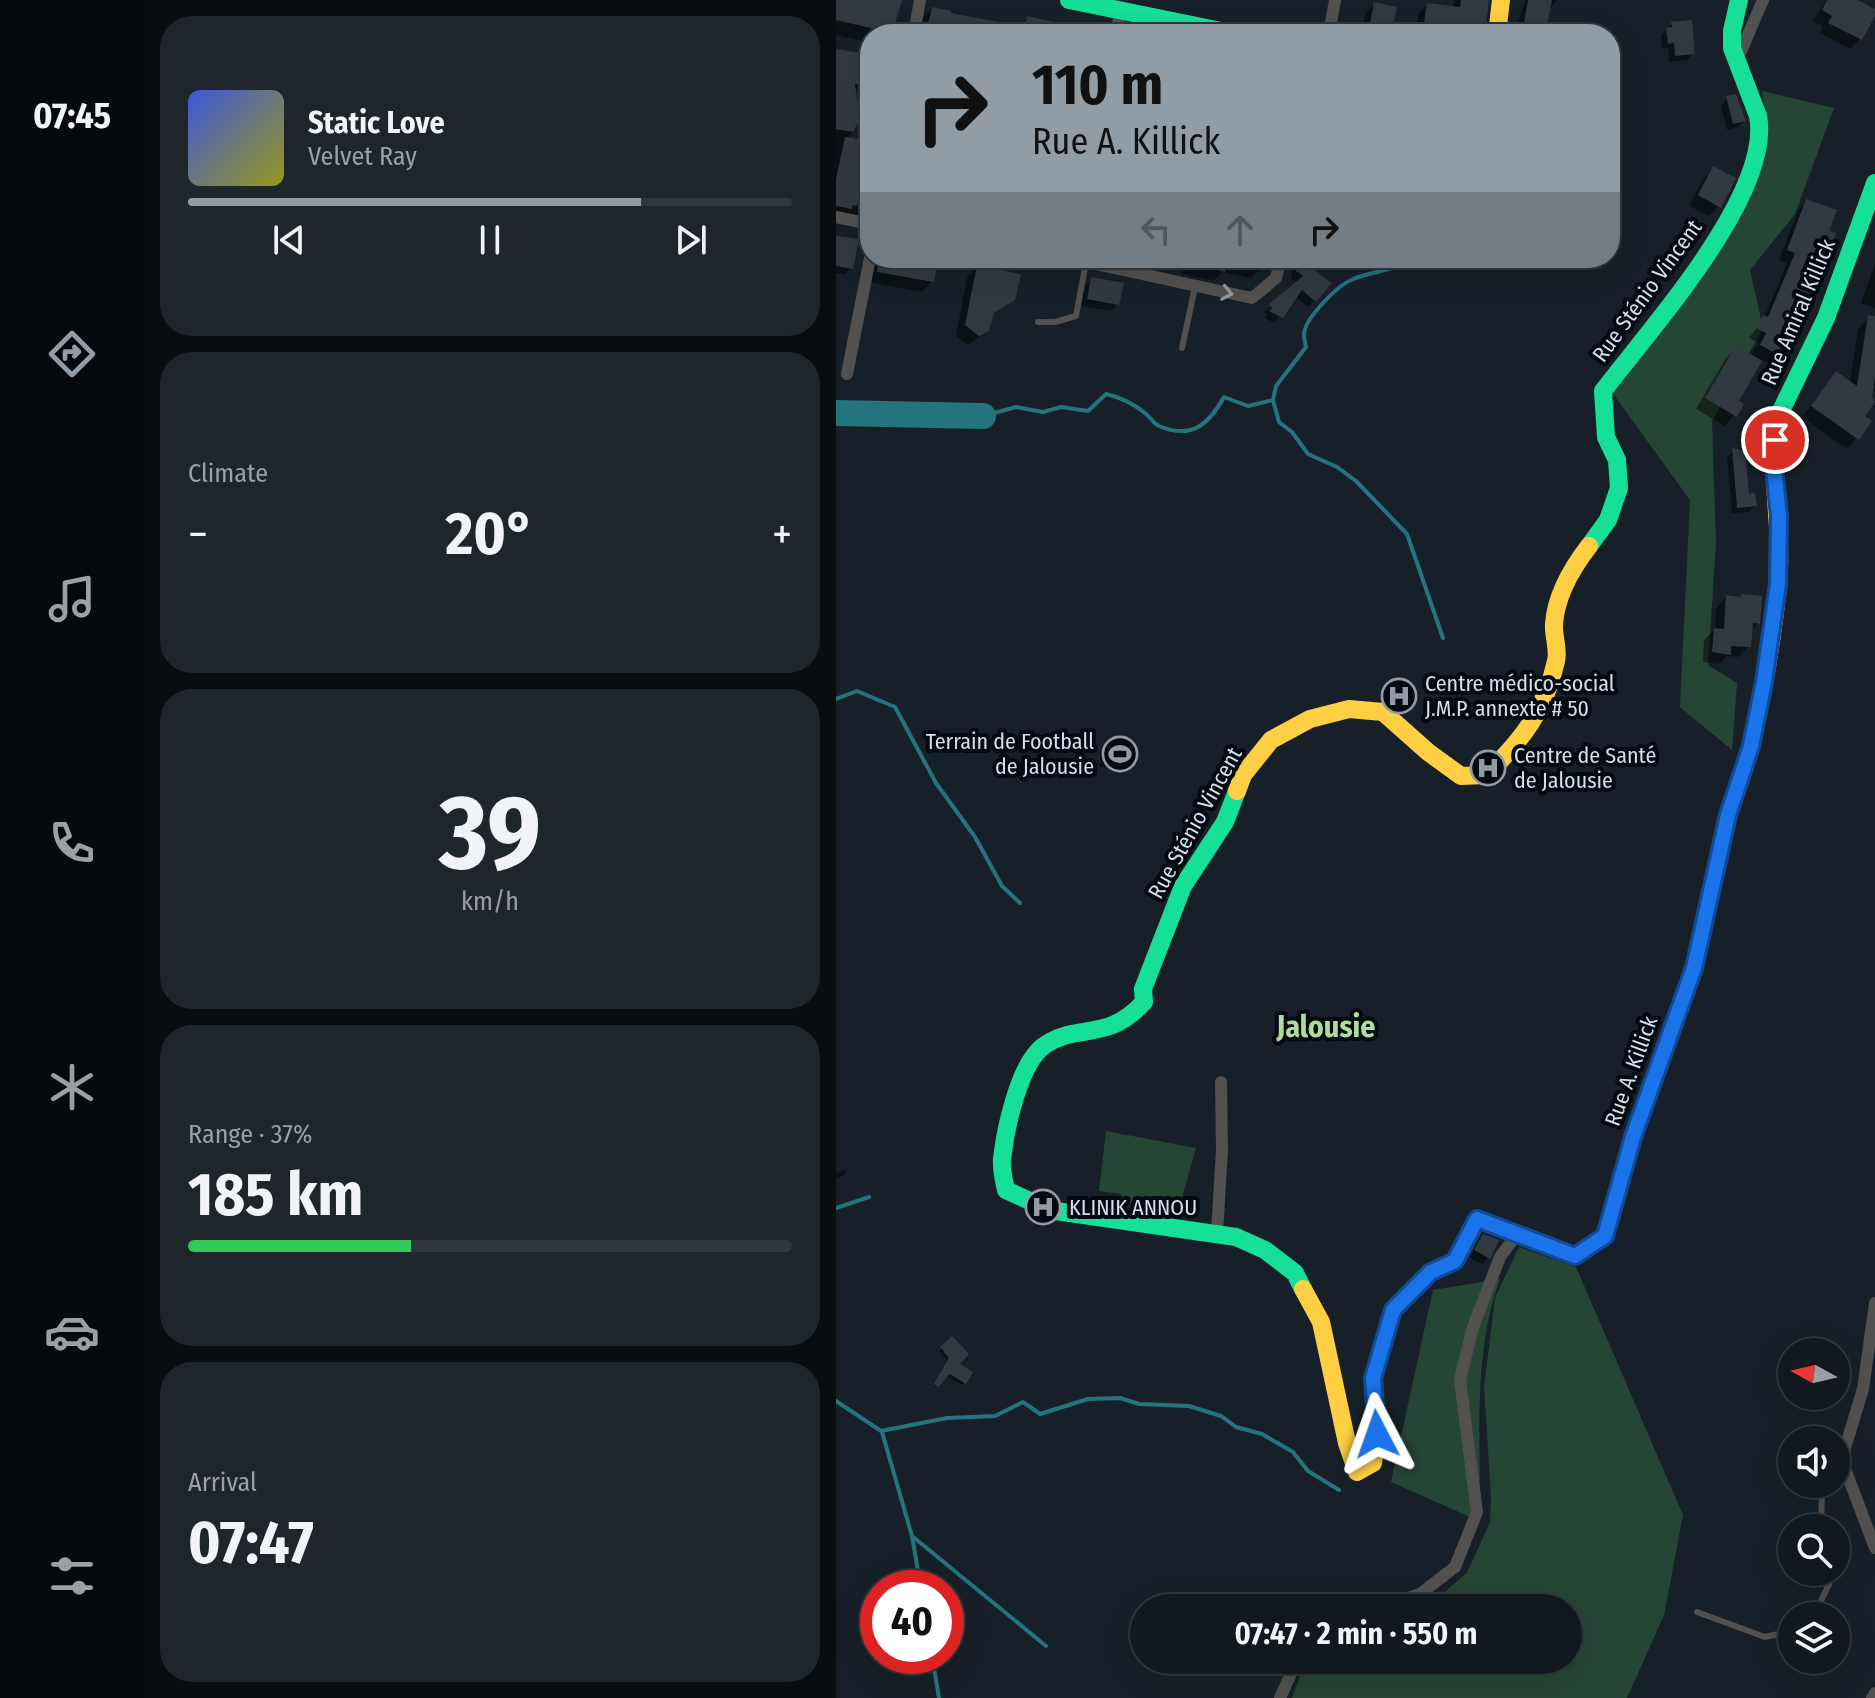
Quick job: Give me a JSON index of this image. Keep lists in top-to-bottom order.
{
  "streets": {
    "street": ["Rue Sténio Vincent", "Rue Amiral Killick", "Rue A. Killick"]
  },
  "crossings": [
    ["Rue Sténio Vincent", "Rue A. Killick"],
    ["Rue Amiral Killick", "Rue A. Killick"]
  ],
  "districts": ["Jalousie"],
  "places": {
    "hospital": ["Centre médico-social J.M.P. annexte # 50", "Centre de Santé de Jalousie", "KLINIK ANNOU"],
    "sports": ["Terrain de Football de Jalousie"]
  },
  "north": "left",
  "page": {
    "tabs": "07:45",
    "turn": ["110 m", "Rue A. Killick"],
    "song": ["Static Love", "Velvet Ray"],
    "tile": [
      "Climate",
      ["39", "km/h"],
      ["Range · 37%", "185 km"],
      ["Arrival", "07:47"]
    ],
    "heat": ["−", "20°", "+"],
    "limit": "40",
    "trip": "07:47 · 2 min · 550 m"
  }
}
